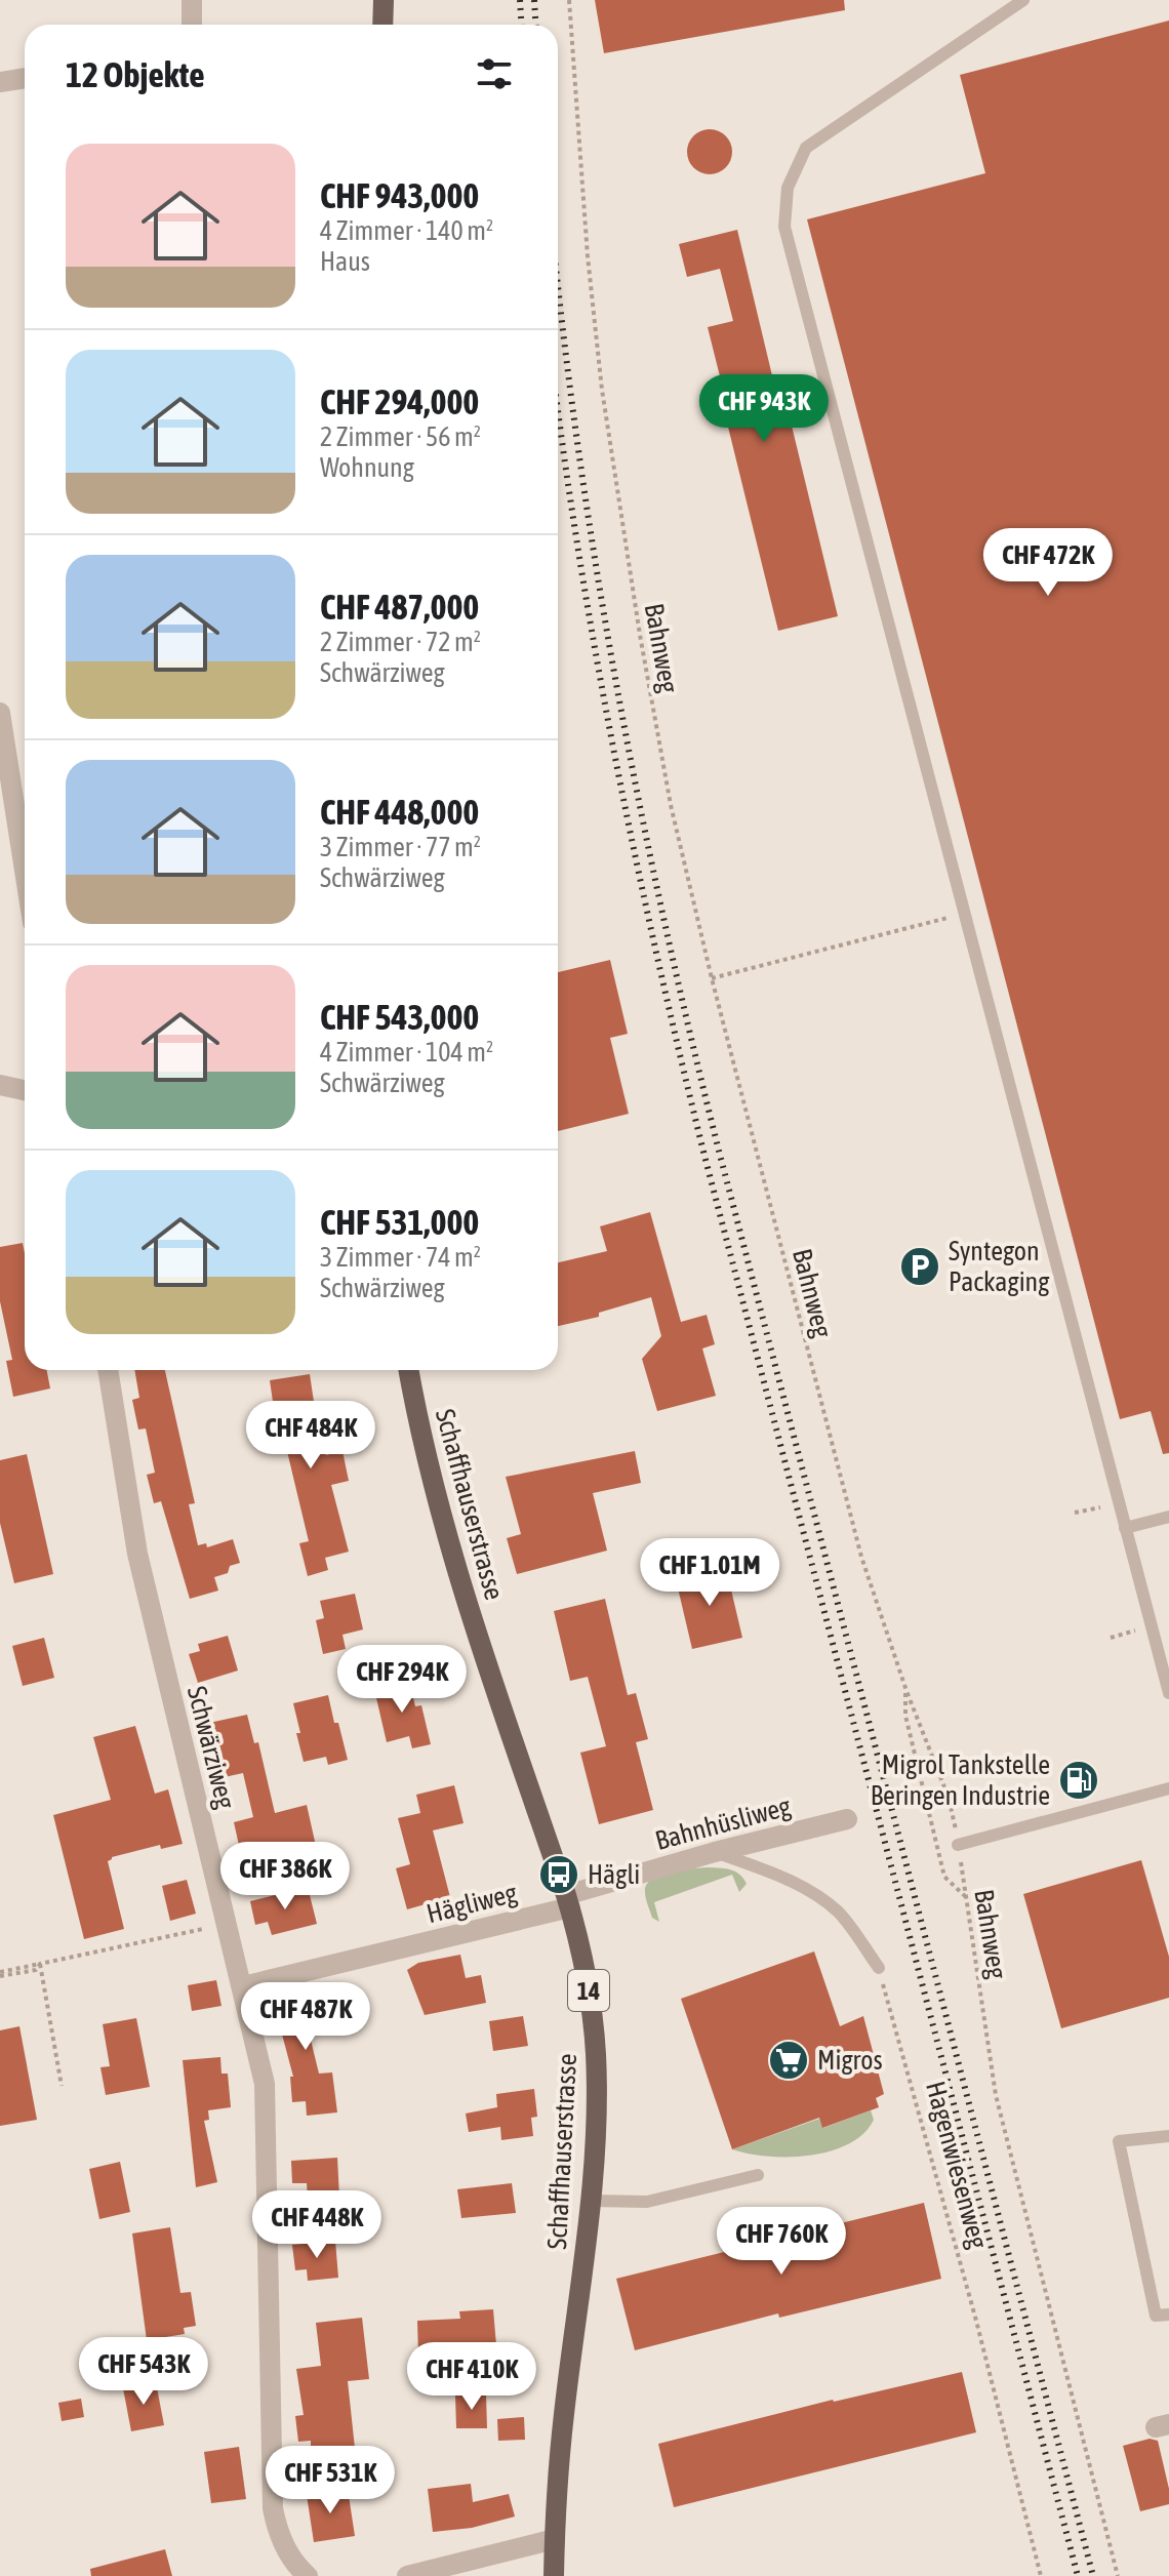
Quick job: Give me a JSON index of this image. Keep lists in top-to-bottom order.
{
  "streets": {
    "main road": ["Schaffhauserstrasse", "14"],
    "street": ["Schwärziweg", "Bahnhüsliweg", "Hägliweg"],
    "path": ["Bahnweg", "Hagenwiesenweg"]
  },
  "crossings": [
    ["Schaffhauserstrasse", "Bahnhüsliweg"],
    ["Schaffhauserstrasse", "Hägliweg"],
    ["Schwärziweg", "Hägliweg"],
    ["Bahnhüsliweg", "Hägliweg"]
  ],
  "places": {
    "parking": ["Syntegon Packaging"],
    "fuel station": ["Migrol Tankstelle Beringen Industrie"],
    "bus stop": ["Hägli"],
    "supermarket": ["Migros"]
  },
  "page": {
    "heading": "12 Objekte",
    "list": [
      {
        "name": "CHF 943,000",
        "note": "4 Zimmer · 140 m² · Haus"
      },
      {
        "name": "CHF 294,000",
        "note": "2 Zimmer · 56 m² · Wohnung"
      },
      {
        "name": "CHF 487,000",
        "note": "2 Zimmer · 72 m² · Schwärziweg"
      },
      {
        "name": "CHF 448,000",
        "note": "3 Zimmer · 77 m² · Schwärziweg"
      },
      {
        "name": "CHF 543,000",
        "note": "4 Zimmer · 104 m² · Schwärziweg"
      },
      {
        "name": "CHF 531,000",
        "note": "3 Zimmer · 74 m² · Schwärziweg"
      }
    ],
    "price": [
      "CHF 943K",
      "CHF 472K",
      "CHF 484K",
      "CHF 1.01M",
      "CHF 294K",
      "CHF 386K",
      "CHF 487K",
      "CHF 448K",
      "CHF 760K",
      "CHF 543K",
      "CHF 410K",
      "CHF 531K"
    ]
  }
}
